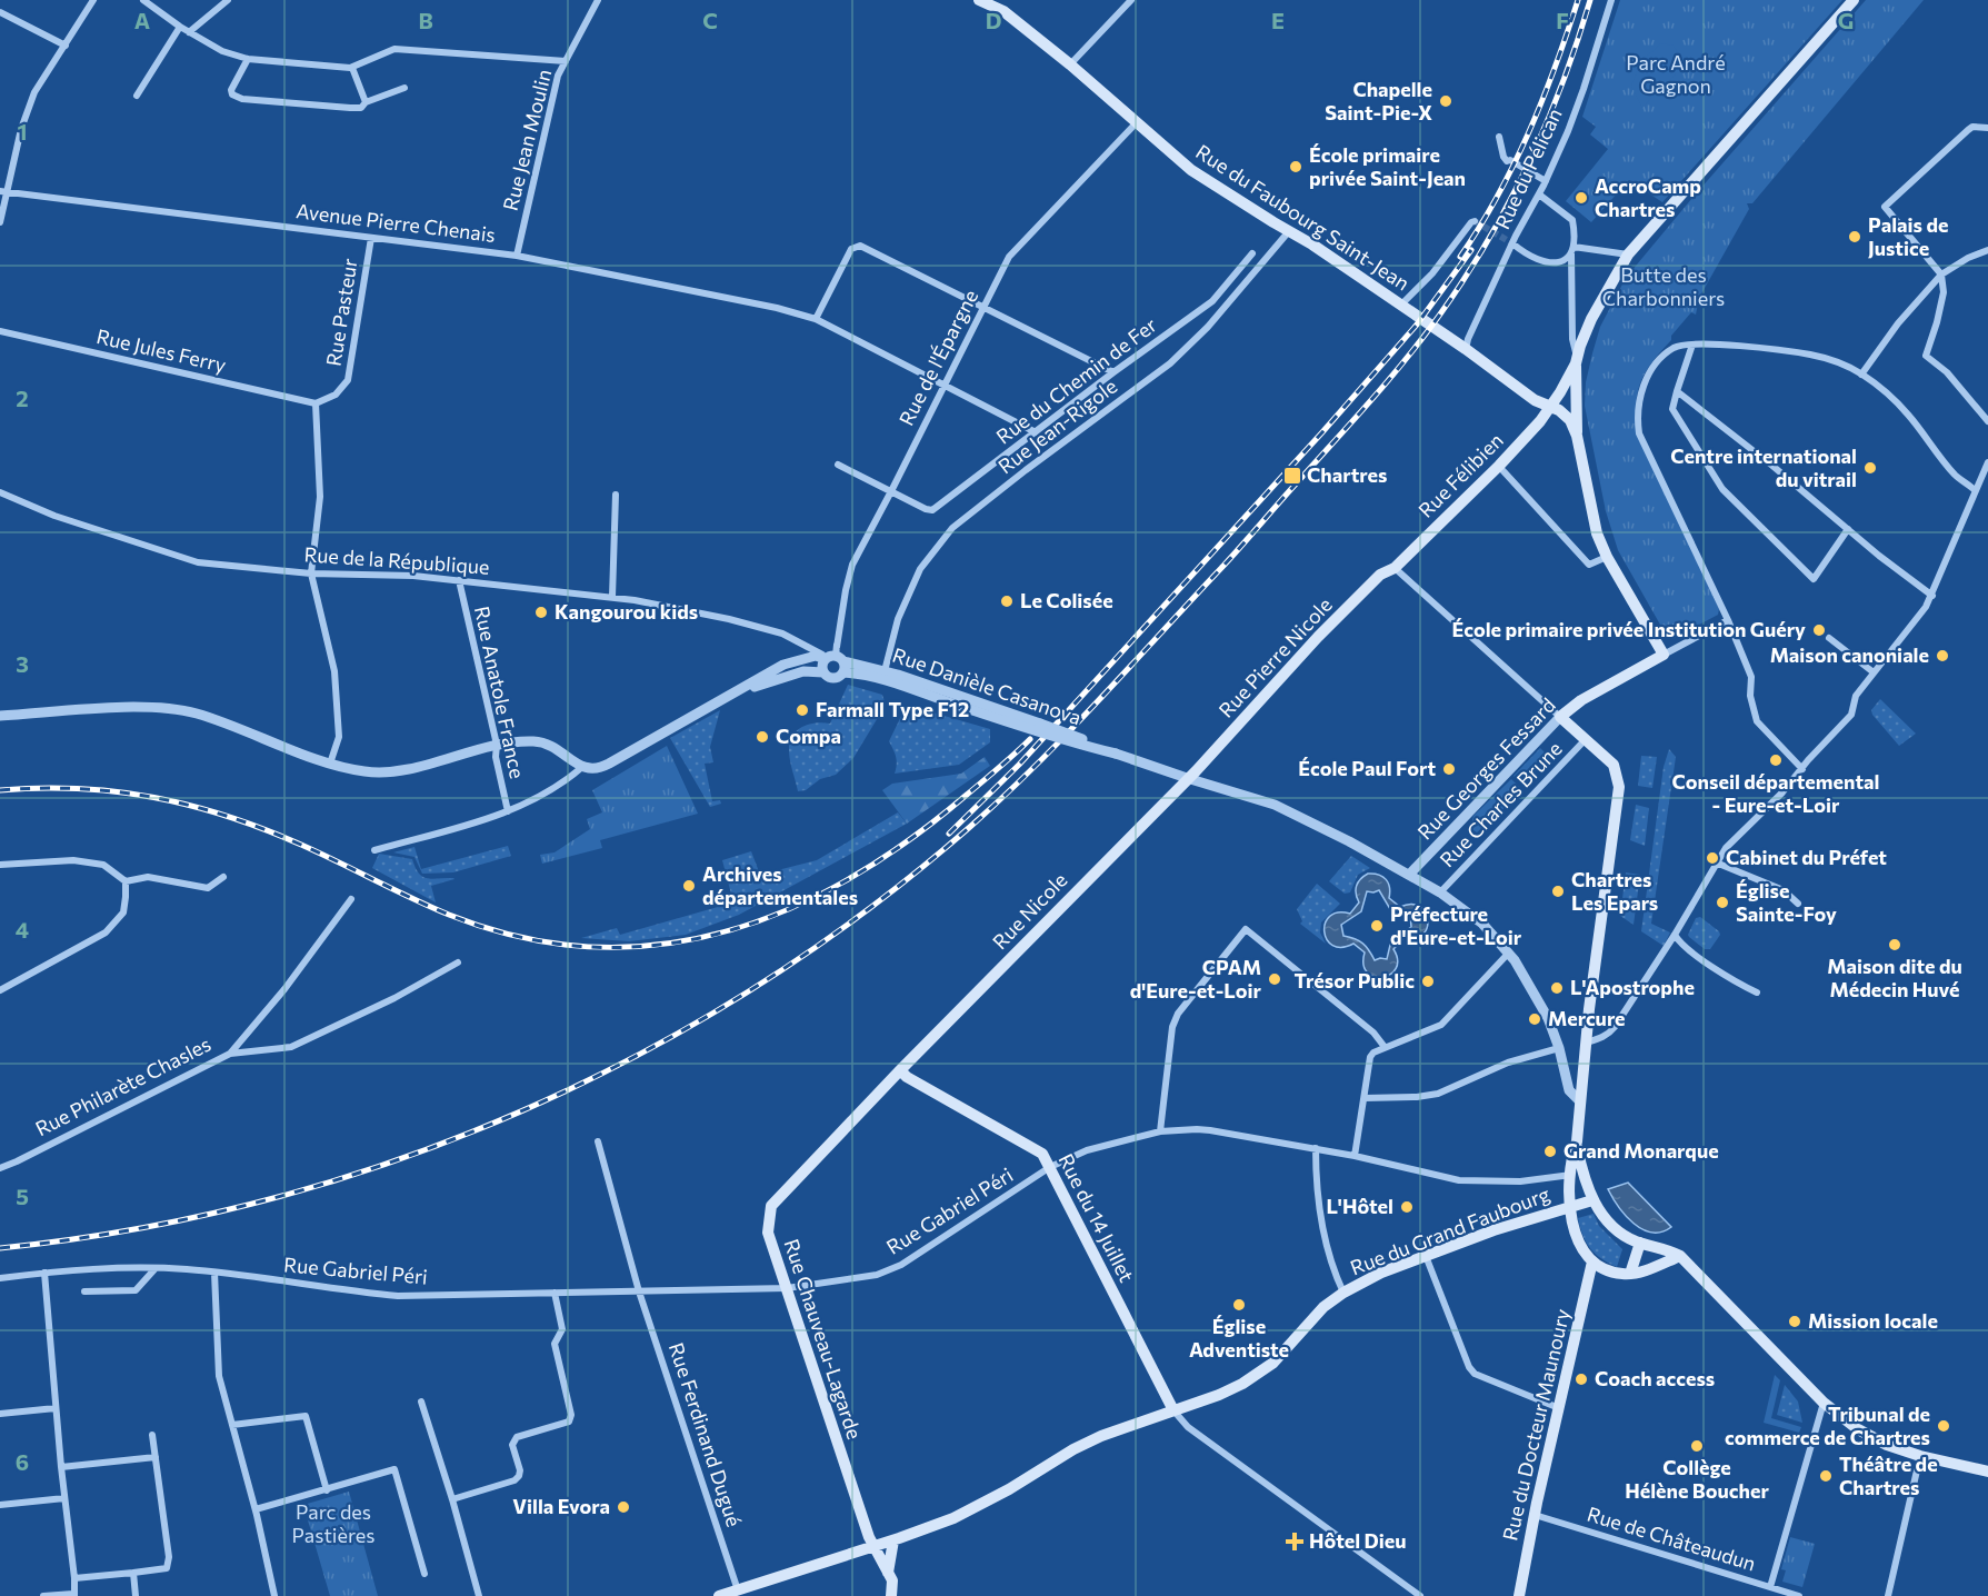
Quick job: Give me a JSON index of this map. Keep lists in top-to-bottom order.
{
  "streets": {
    "main road": [
      "Rue du Faubourg Saint-Jean",
      "Rue Félibien",
      "Rue Pierre Nicole",
      "Rue Georges Fessard",
      "Rue Nicole",
      "Rue du 14 Juillet",
      "Rue du Grand Faubourg",
      "Rue Chauveau-Lagarde",
      "Rue du Docteur Maunoury"
    ],
    "street": [
      "Rue Jean Moulin",
      "Rue du Pélican",
      "Avenue Pierre Chenais",
      "Rue Pasteur",
      "Rue Jules Ferry",
      "Rue de l'Épargne",
      "Rue du Chemin de Fer",
      "Rue Jean-Rigole",
      "Rue de la République",
      "Rue Danièle Casanova",
      "Rue Anatole France",
      "Rue Charles Brune",
      "Rue Philarète Chasles",
      "Rue Gabriel Péri",
      "Rue Ferdinand Dugué",
      "Rue de Châteaudun"
    ]
  },
  "crossings": [
    ["Rue Jean Moulin", "Avenue Pierre Chenais"],
    ["Rue du Pélican", "Rue du Faubourg Saint-Jean"],
    ["Rue du Faubourg Saint-Jean", "Rue de l'Épargne"],
    ["Rue du Faubourg Saint-Jean", "Rue Jean-Rigole"],
    ["Rue du Faubourg Saint-Jean", "Rue Félibien"],
    ["Avenue Pierre Chenais", "Rue Pasteur"],
    ["Avenue Pierre Chenais", "Rue de l'Épargne"],
    ["Avenue Pierre Chenais", "Rue du Chemin de Fer"],
    ["Rue Pasteur", "Rue Jules Ferry"],
    ["Rue de l'Épargne", "Rue du Chemin de Fer"],
    ["Rue de l'Épargne", "Rue de la République"],
    ["Rue de l'Épargne", "Rue Danièle Casanova"],
    ["Rue Jean-Rigole", "Rue Danièle Casanova"],
    ["Rue Félibien", "Rue Pierre Nicole"],
    ["Rue de la République", "Rue Danièle Casanova"],
    ["Rue de la République", "Rue Anatole France"],
    ["Rue Pierre Nicole", "Rue Danièle Casanova"],
    ["Rue Pierre Nicole", "Rue Nicole"],
    ["Rue Danièle Casanova", "Rue Georges Fessard"],
    ["Rue Danièle Casanova", "Rue Charles Brune"],
    ["Rue Danièle Casanova", "Rue Nicole"],
    ["Rue Nicole", "Rue du 14 Juillet"],
    ["Rue Nicole", "Rue Chauveau-Lagarde"],
    ["Rue Gabriel Péri", "Rue du 14 Juillet"],
    ["Rue Gabriel Péri", "Rue Chauveau-Lagarde"],
    ["Rue Gabriel Péri", "Rue Ferdinand Dugué"],
    ["Rue du 14 Juillet", "Rue du Grand Faubourg"],
    ["Rue du 14 Juillet", "Rue Chauveau-Lagarde"],
    ["Rue du Grand Faubourg", "Rue Chauveau-Lagarde"],
    ["Rue du Grand Faubourg", "Rue Ferdinand Dugué"],
    ["Rue du Docteur Maunoury", "Rue de Châteaudun"]
  ],
  "parks": ["Parc André Gagnon", "Butte des Charbonniers", "Parc des Pastières"],
  "places": {
    "other": [
      "Chapelle Saint-Pie-X",
      "École primaire privée Saint-Jean",
      "AccroCamp Chartres",
      "Palais de Justice",
      "Centre international du vitrail",
      "Le Colisée",
      "Kangourou kids",
      "École primaire privée Institution Guéry",
      "Maison canoniale",
      "Farmall Type F12",
      "Compa",
      "Conseil départemental - Eure-et-Loir",
      "École Paul Fort",
      "Cabinet du Préfet",
      "Archives départementales",
      "Chartres Les Epars",
      "Église Sainte-Foy",
      "Préfecture d'Eure-et-Loir",
      "Maison dite du Médecin Huvé",
      "CPAM d'Eure-et-Loir",
      "Trésor Public",
      "L'Apostrophe",
      "Mercure",
      "Grand Monarque",
      "L'Hôtel",
      "Église Adventiste",
      "Mission locale",
      "Coach access",
      "Tribunal de commerce de Chartres",
      "Collège Hélène Boucher",
      "Théâtre de Chartres",
      "Villa Evora"
    ],
    "transit": ["Chartres"],
    "health": ["Hôtel Dieu"]
  },
  "grid": {
    "columns": [
      "A",
      "B",
      "C",
      "D",
      "E",
      "F",
      "G"
    ],
    "rows": [
      "1",
      "2",
      "3",
      "4",
      "5",
      "6"
    ]
  }
}
